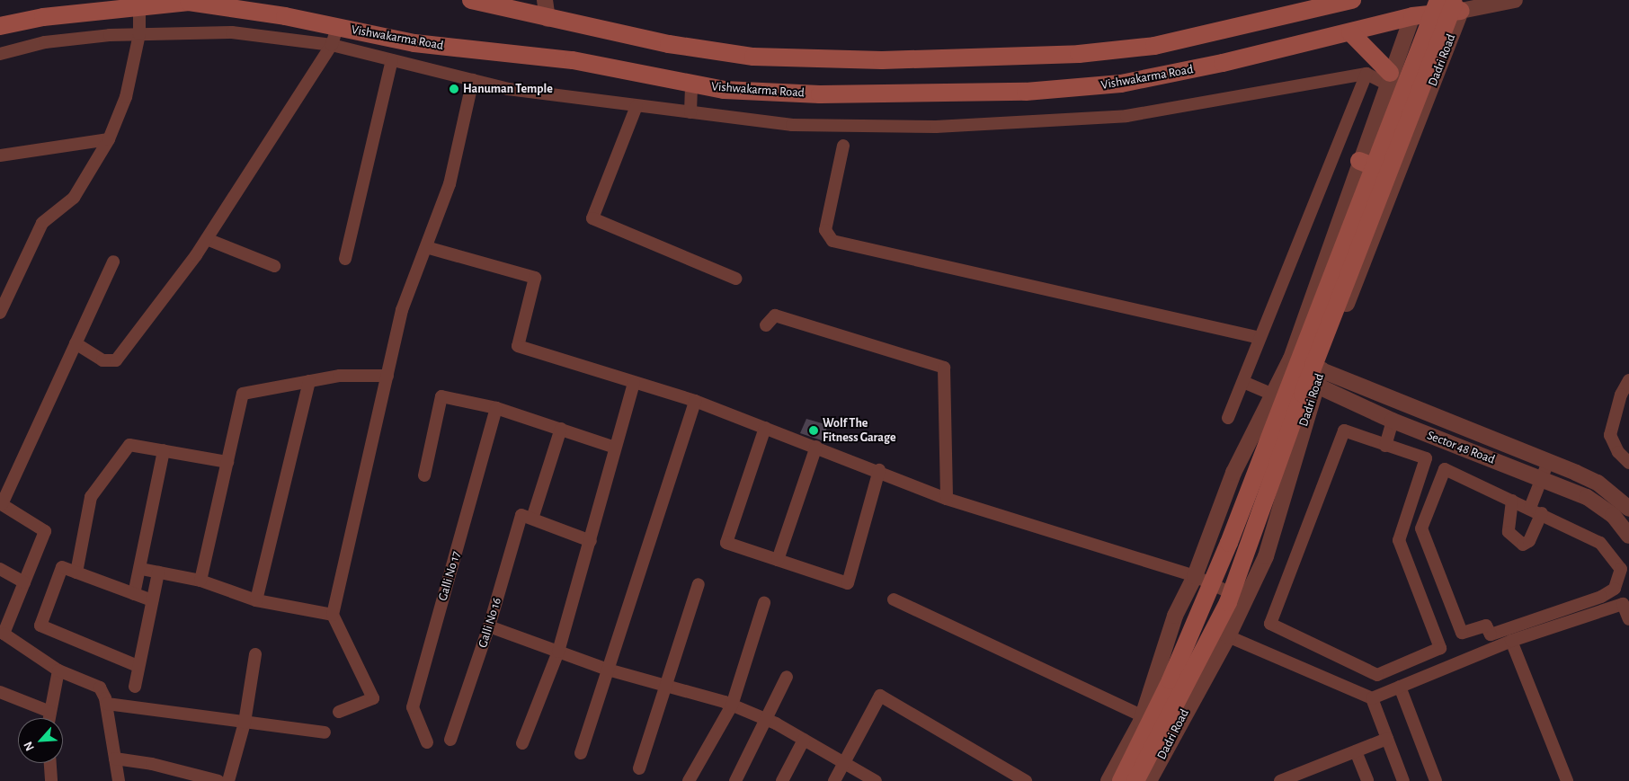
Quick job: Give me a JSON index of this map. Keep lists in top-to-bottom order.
{
  "streets": {
    "main road": ["Vishwakarma Road"],
    "street": [
      "Dadri Road",
      "Sector 48 Road",
      "Galli No 17",
      "Galli No 16"
    ]
  },
  "crossings": [
    ["Vishwakarma Road", "Dadri Road"],
    ["Dadri Road", "Sector 48 Road"]
  ],
  "places": ["Hanuman Temple", "Wolf The Fitness Garage"],
  "north": "bottom left"
}
